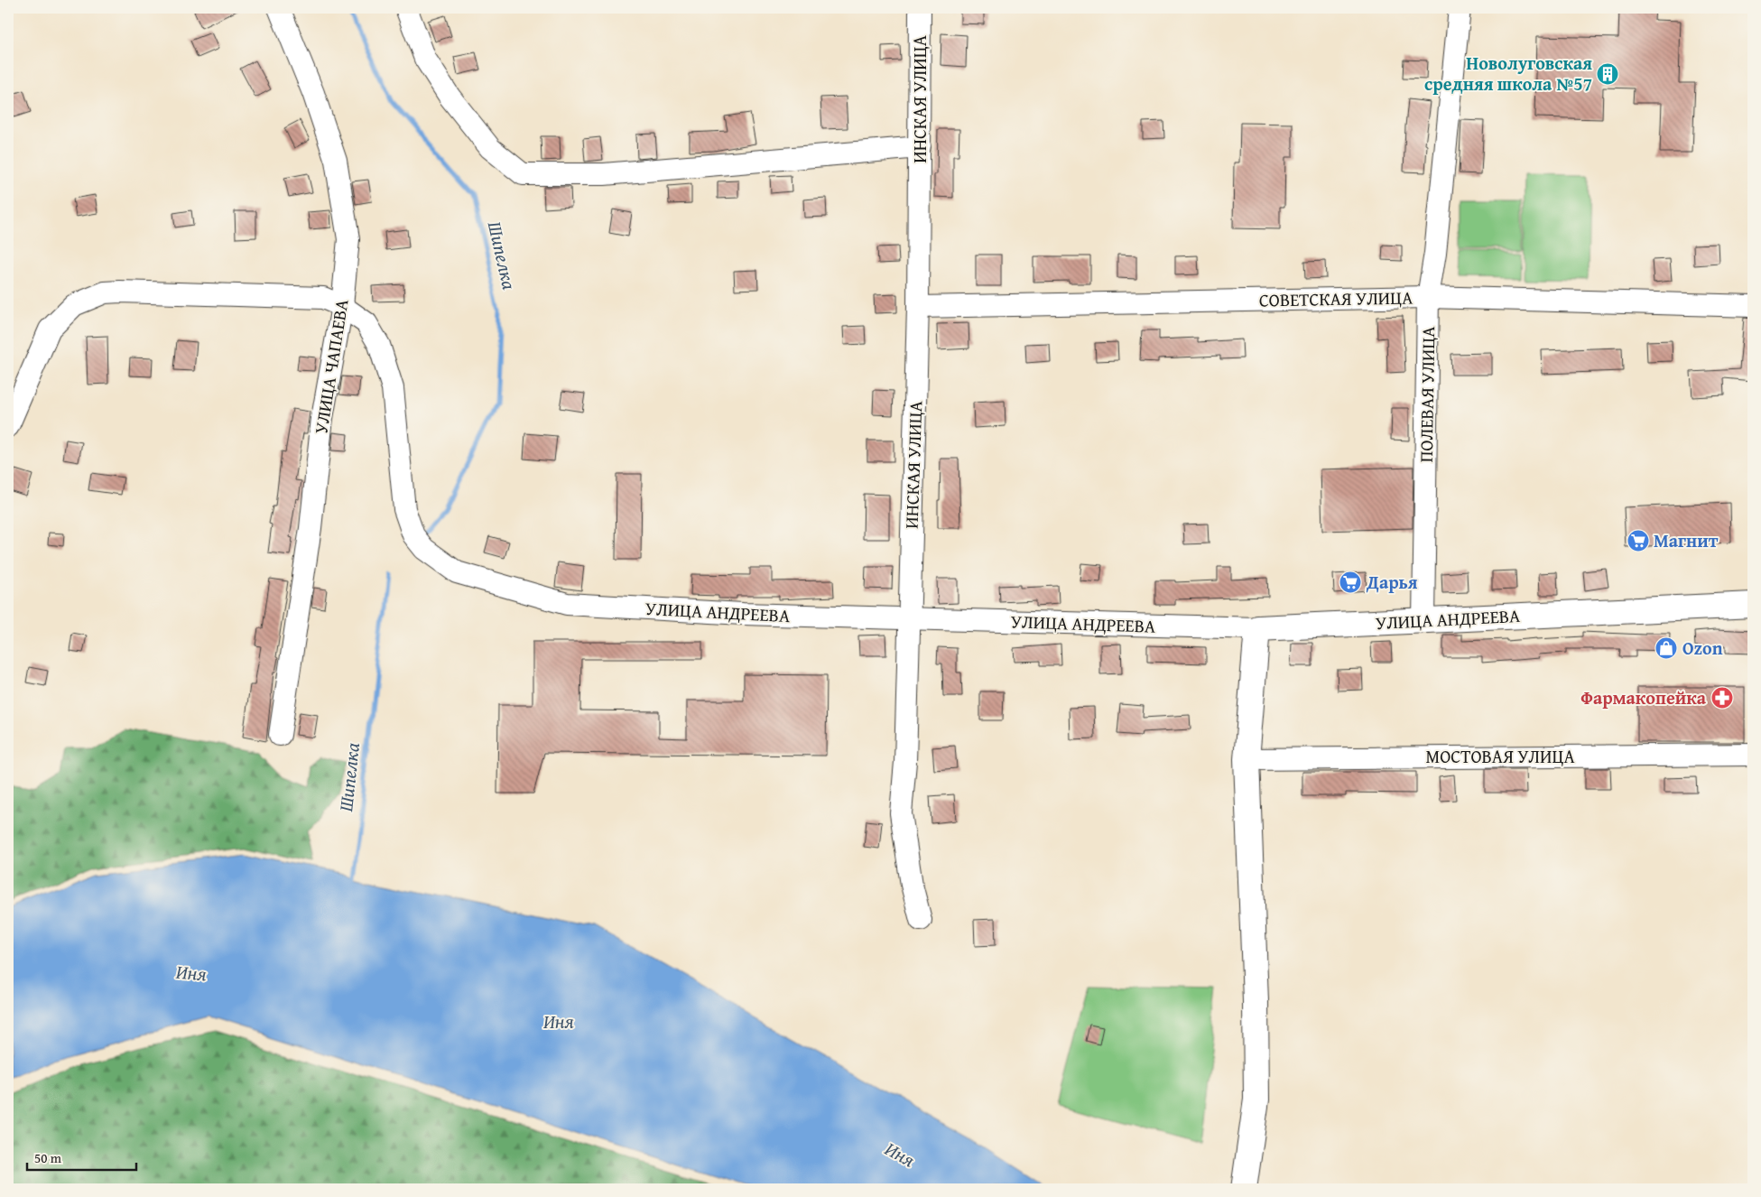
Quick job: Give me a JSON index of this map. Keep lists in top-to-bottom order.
{
  "streets": {
    "main road": ["УЛИЦА АНДРЕЕВА"],
    "street": [
      "ИНСКАЯ УЛИЦА",
      "СОВЕТСКАЯ УЛИЦА",
      "УЛИЦА ЧАПАЕВА",
      "ПОЛЕВАЯ УЛИЦА",
      "МОСТОВАЯ УЛИЦА"
    ]
  },
  "crossings": [
    ["ИНСКАЯ УЛИЦА", "СОВЕТСКАЯ УЛИЦА"],
    ["ИНСКАЯ УЛИЦА", "УЛИЦА АНДРЕЕВА"],
    ["СОВЕТСКАЯ УЛИЦА", "ПОЛЕВАЯ УЛИЦА"],
    ["УЛИЦА ЧАПАЕВА", "УЛИЦА АНДРЕЕВА"],
    ["ПОЛЕВАЯ УЛИЦА", "УЛИЦА АНДРЕЕВА"]
  ],
  "water": ["Шипелка", "Иня"],
  "places": {
    "building": ["Новолуговская средняя школа №57"],
    "supermarket": ["Магнит", "Дарья"],
    "shop": ["Ozon"],
    "pharmacy": ["Фармакопейка"]
  },
  "scale_bar": "50 m"
}
